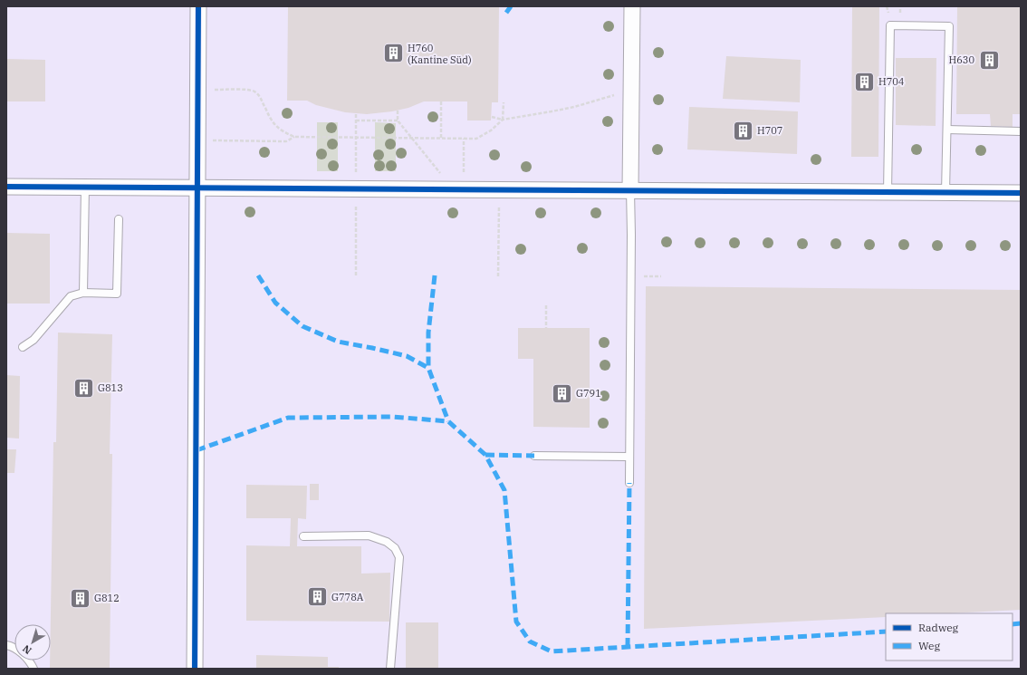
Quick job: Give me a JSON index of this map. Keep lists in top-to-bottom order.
{
  "places": {
    "building": [
      "H760 (Kantine Süd)",
      "H630",
      "H704",
      "H707",
      "G813",
      "G791",
      "G778A",
      "G812"
    ]
  },
  "legend": ["Radweg", "Weg"],
  "north": "bottom left"
}
